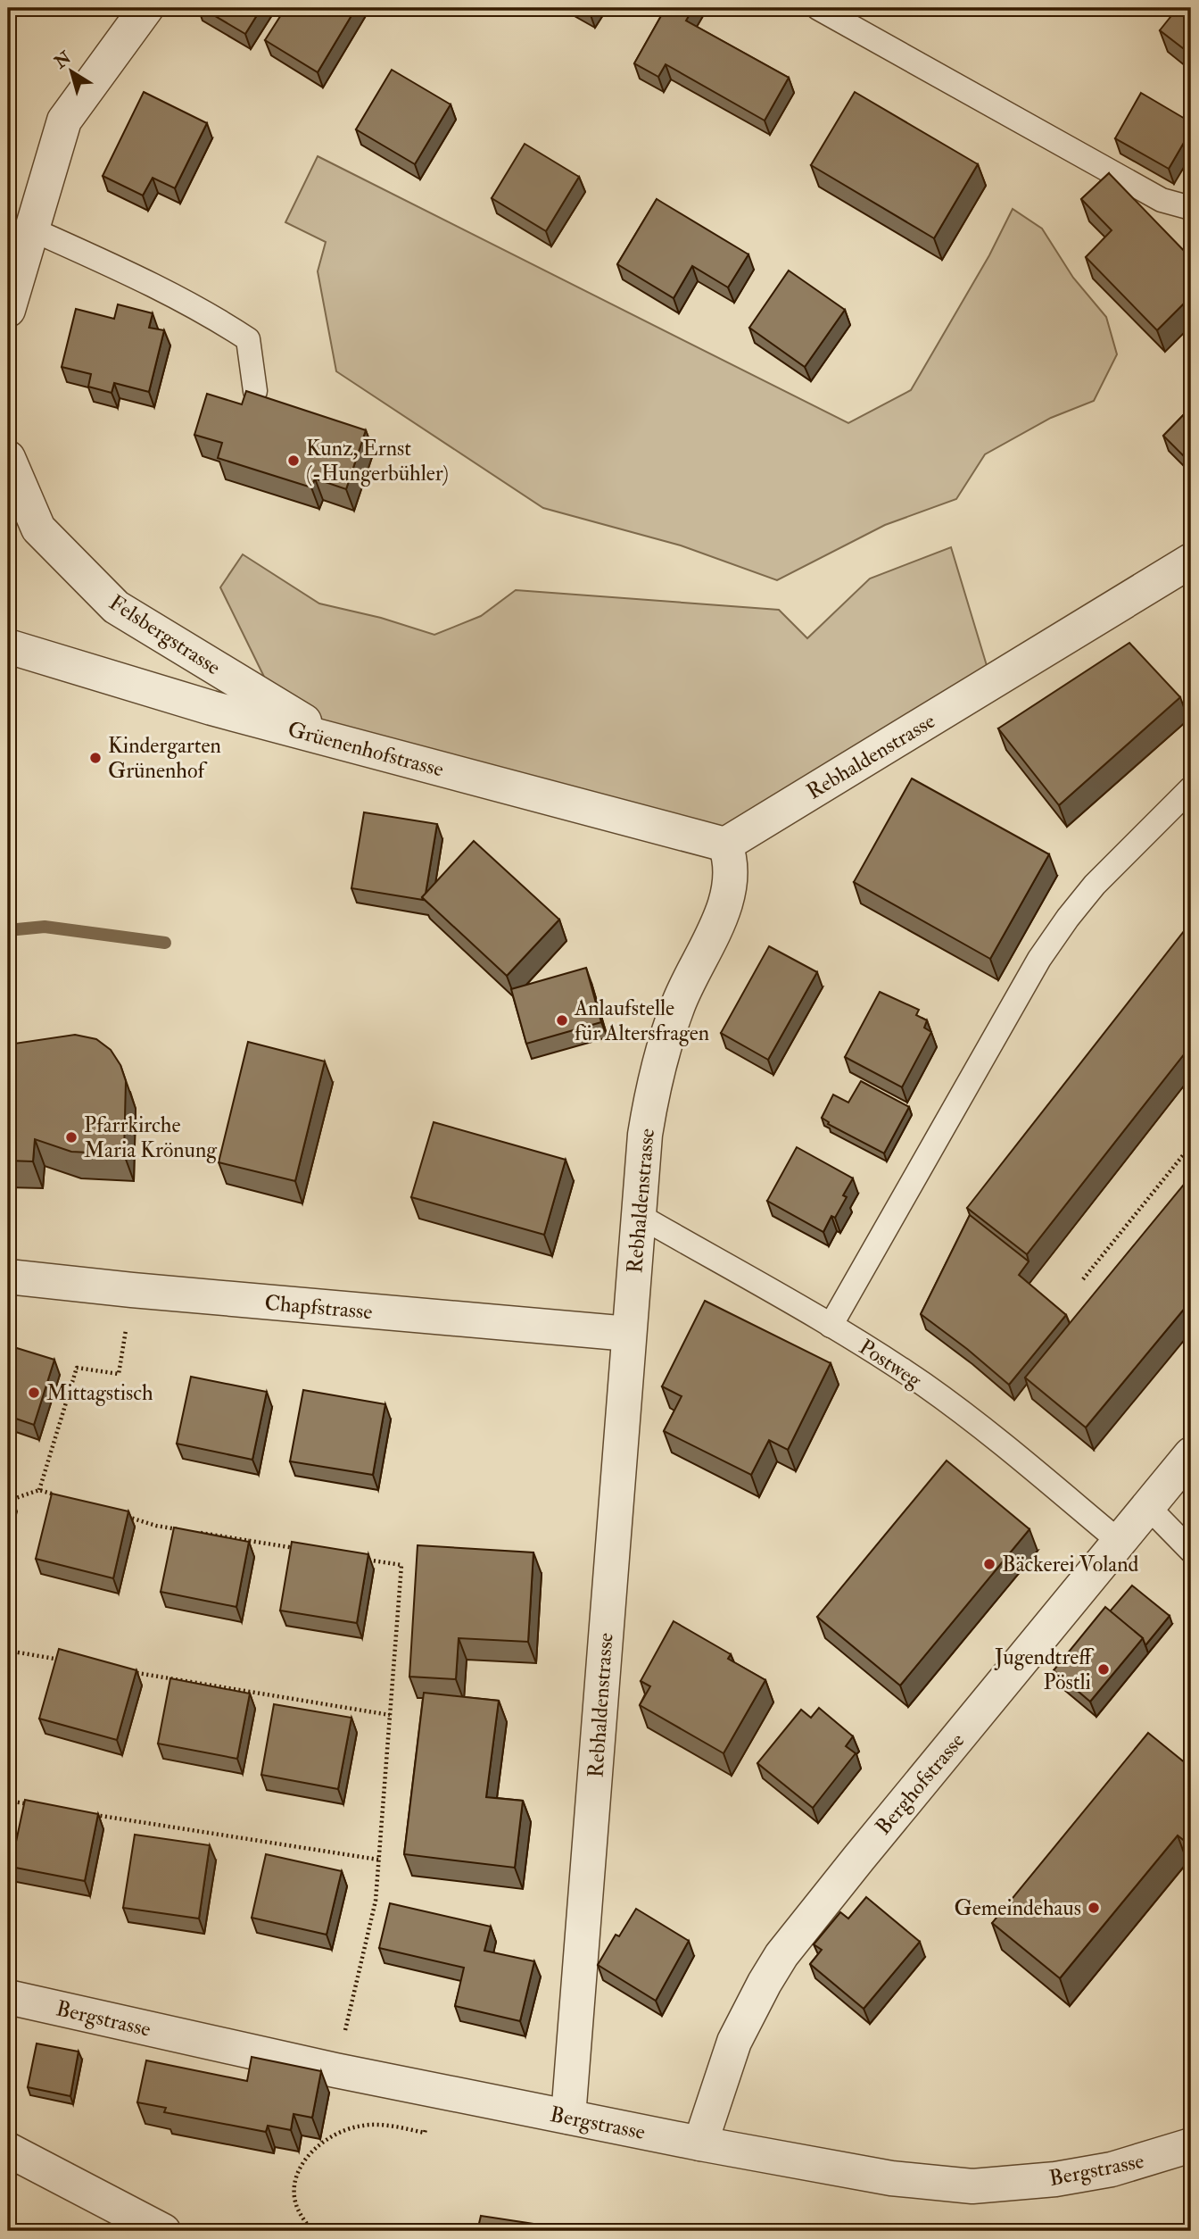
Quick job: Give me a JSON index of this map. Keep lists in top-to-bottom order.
{
  "streets": {
    "street": [
      "Felsbergstrasse",
      "Grüenenhofstrasse",
      "Rebhaldenstrasse",
      "Chapfstrasse",
      "Berghofstrasse",
      "Bergstrasse"
    ],
    "lane": ["Postweg"]
  },
  "crossings": [
    ["Felsbergstrasse", "Grüenenhofstrasse"],
    ["Grüenenhofstrasse", "Rebhaldenstrasse"],
    ["Rebhaldenstrasse", "Chapfstrasse"],
    ["Rebhaldenstrasse", "Postweg"],
    ["Rebhaldenstrasse", "Bergstrasse"],
    ["Postweg", "Berghofstrasse"],
    ["Berghofstrasse", "Bergstrasse"]
  ],
  "places": [
    "Kunz, Ernst (-Hungerbühler)",
    "Kindergarten Grünenhof",
    "Anlaufstelle für Altersfragen",
    "Pfarrkirche Maria Krönung",
    "Mittagstisch",
    "Bäckerei Voland",
    "Jugendtreff Pöstli",
    "Gemeindehaus"
  ],
  "north": "top left"
}
